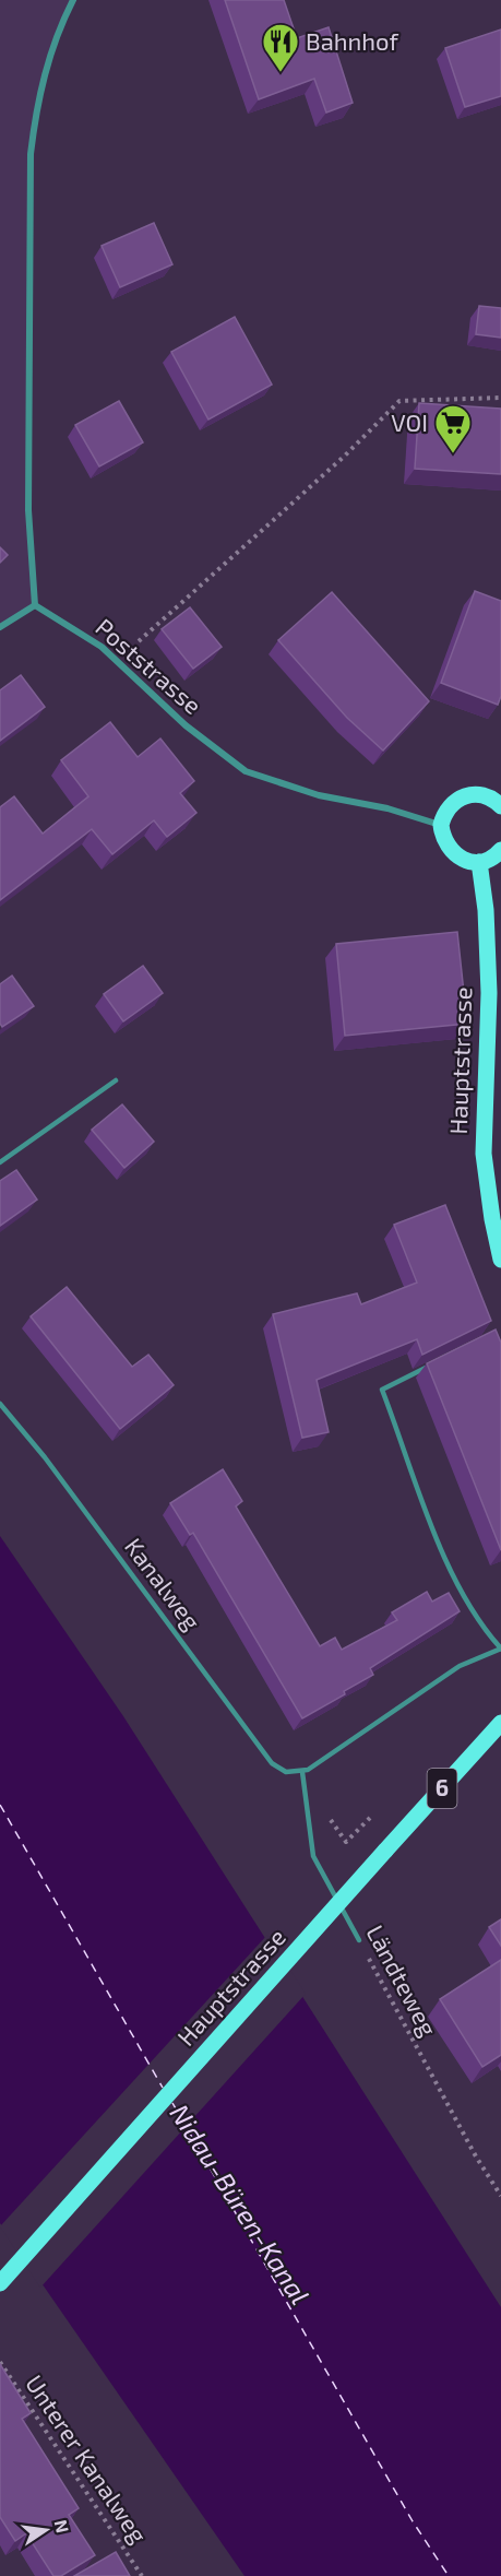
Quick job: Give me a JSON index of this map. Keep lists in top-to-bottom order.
{
  "streets": {
    "main road": ["Hauptstrasse", "6"],
    "street": ["Poststrasse"],
    "lane": ["Kanalweg", "Ländteweg"],
    "path": ["Unterer Kanalweg"]
  },
  "crossings": [
    ["Kanalweg", "Ländteweg"]
  ],
  "water": ["Nidau-Büren-Kanal"],
  "places": {
    "restaurant": ["Bahnhof"],
    "supermarket": ["VOI"]
  },
  "north": "right"
}
